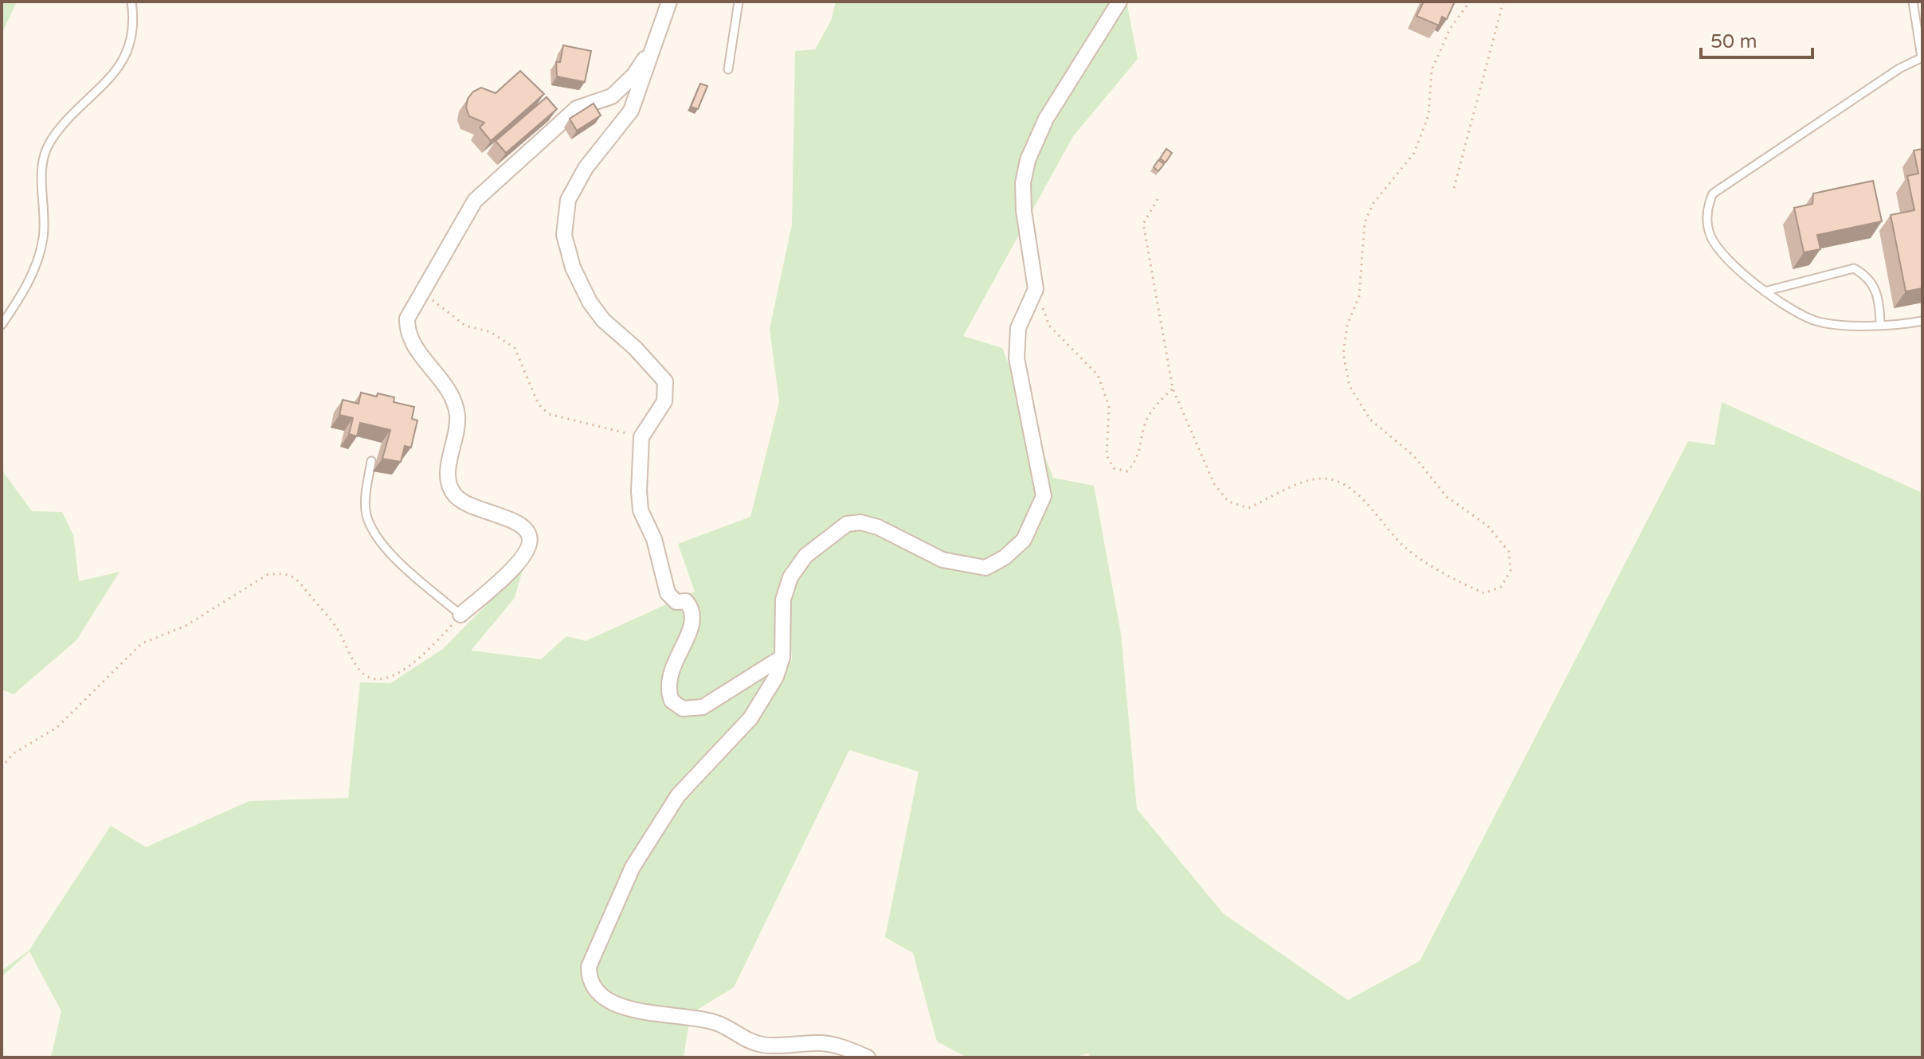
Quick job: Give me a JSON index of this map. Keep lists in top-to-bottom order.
{
  "scale_bar": "50 m"
}
